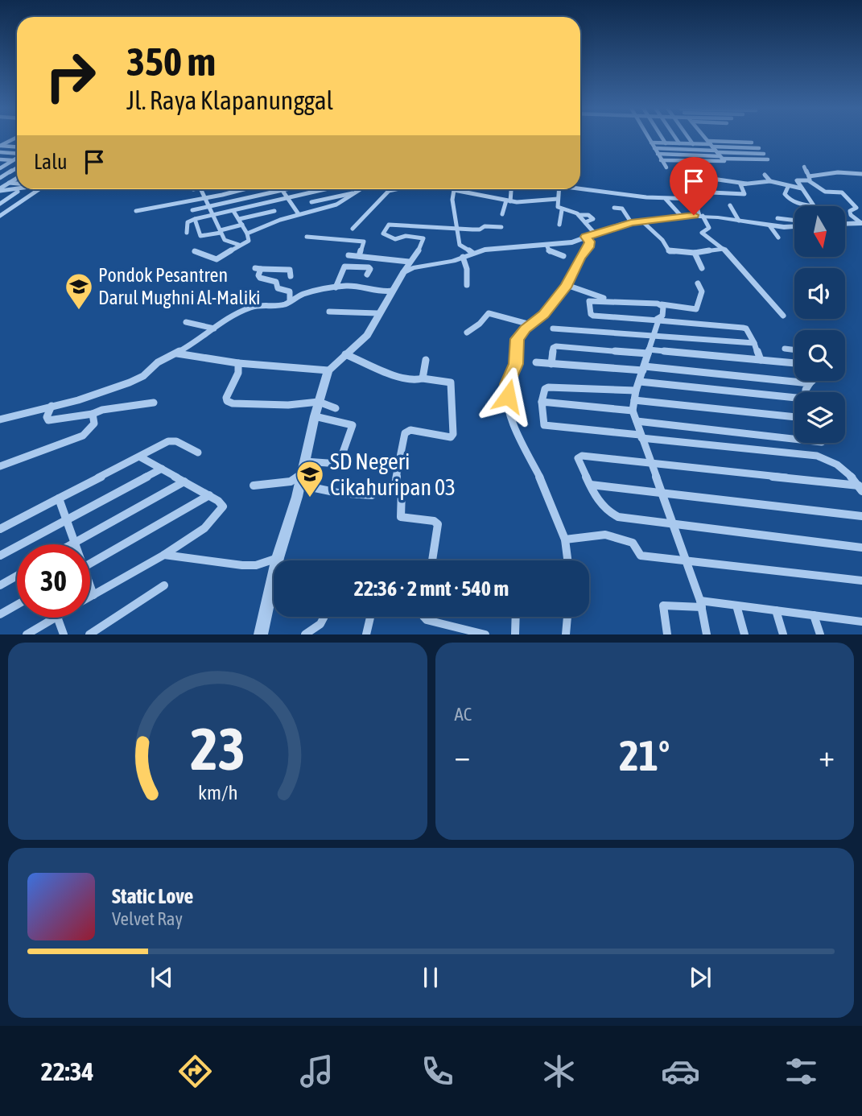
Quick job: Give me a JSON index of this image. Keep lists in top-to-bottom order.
{
  "places": {
    "school or university": ["Pondok Pesantren Darul Mughni Al-Maliki", "SD Negeri Cikahuripan 03"]
  },
  "north": "bottom",
  "page": {
    "turn": ["350 m", "Jl. Raya Klapanunggal"],
    "then": "Lalu",
    "limit": "30",
    "trip": "22:36 · 2 mnt · 540 m",
    "tile": "AC",
    "heat": ["−", "21°", "+"],
    "song": ["Static Love", "Velvet Ray"],
    "tabs": "22:34",
    "gauge": ["23", "km/h"]
  }
}
